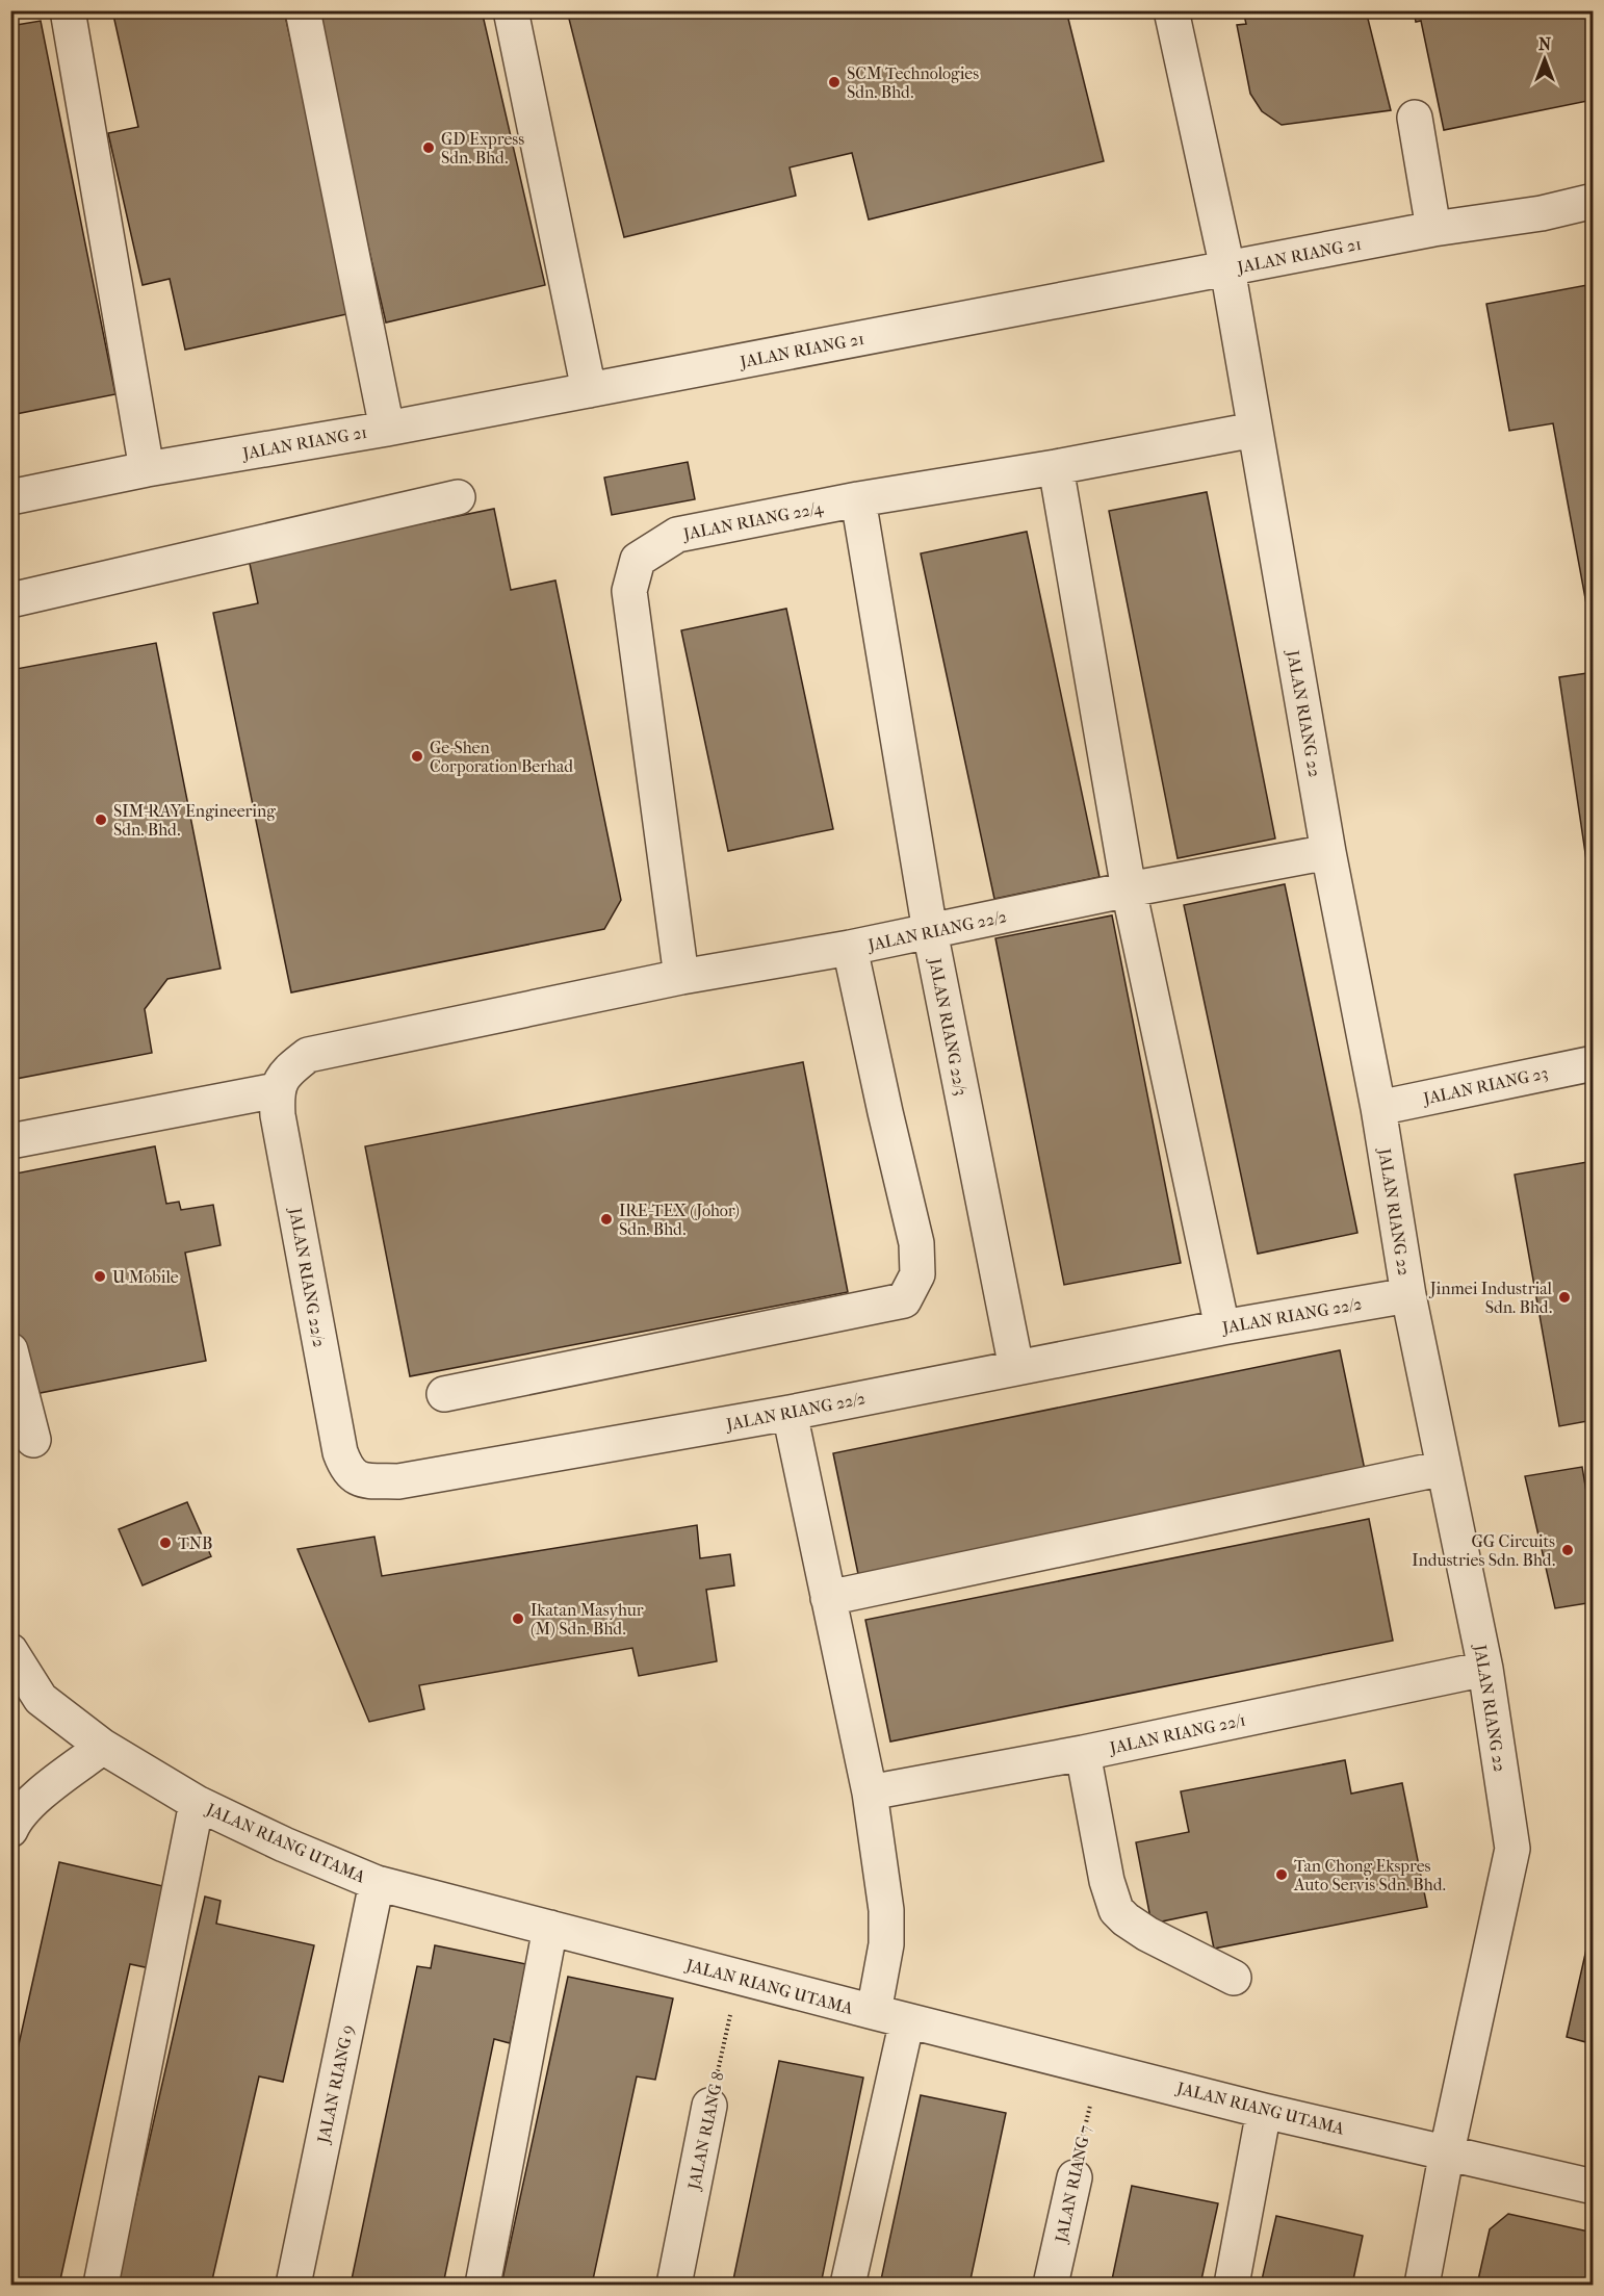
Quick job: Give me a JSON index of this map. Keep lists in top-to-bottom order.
{
  "streets": {
    "street": [
      "JALAN RIANG 21",
      "JALAN RIANG 22/4",
      "JALAN RIANG 22",
      "JALAN RIANG 22/2",
      "JALAN RIANG 22/3",
      "JALAN RIANG 23",
      "JALAN RIANG 22/1",
      "JALAN RIANG UTAMA",
      "JALAN RIANG 9",
      "JALAN RIANG 8",
      "JALAN RIANG 7"
    ]
  },
  "crossings": [
    ["JALAN RIANG 21", "JALAN RIANG 22"],
    ["JALAN RIANG 22/4", "JALAN RIANG 22"],
    ["JALAN RIANG 22/4", "JALAN RIANG 22/2"],
    ["JALAN RIANG 22/4", "JALAN RIANG 22/3"],
    ["JALAN RIANG 22", "JALAN RIANG 22/2"],
    ["JALAN RIANG 22", "JALAN RIANG 23"],
    ["JALAN RIANG 22", "JALAN RIANG 22/1"],
    ["JALAN RIANG 22", "JALAN RIANG UTAMA"],
    ["JALAN RIANG 22/2", "JALAN RIANG 22/3"],
    ["JALAN RIANG UTAMA", "JALAN RIANG 9"],
    ["JALAN RIANG UTAMA", "JALAN RIANG 8"]
  ],
  "places": [
    "SCM Technologies Sdn. Bhd.",
    "GD Express Sdn. Bhd.",
    "Ge-Shen Corporation Berhad",
    "SIM-RAY Engineering Sdn. Bhd.",
    "IRE-TEX (Johor) Sdn. Bhd.",
    "U Mobile",
    "Jinmei Industrial Sdn. Bhd.",
    "TNB",
    "GG Circuits Industries Sdn. Bhd.",
    "Ikatan Masyhur (M) Sdn. Bhd.",
    "Tan Chong Ekspres Auto Servis Sdn. Bhd."
  ],
  "north": "top"
}
